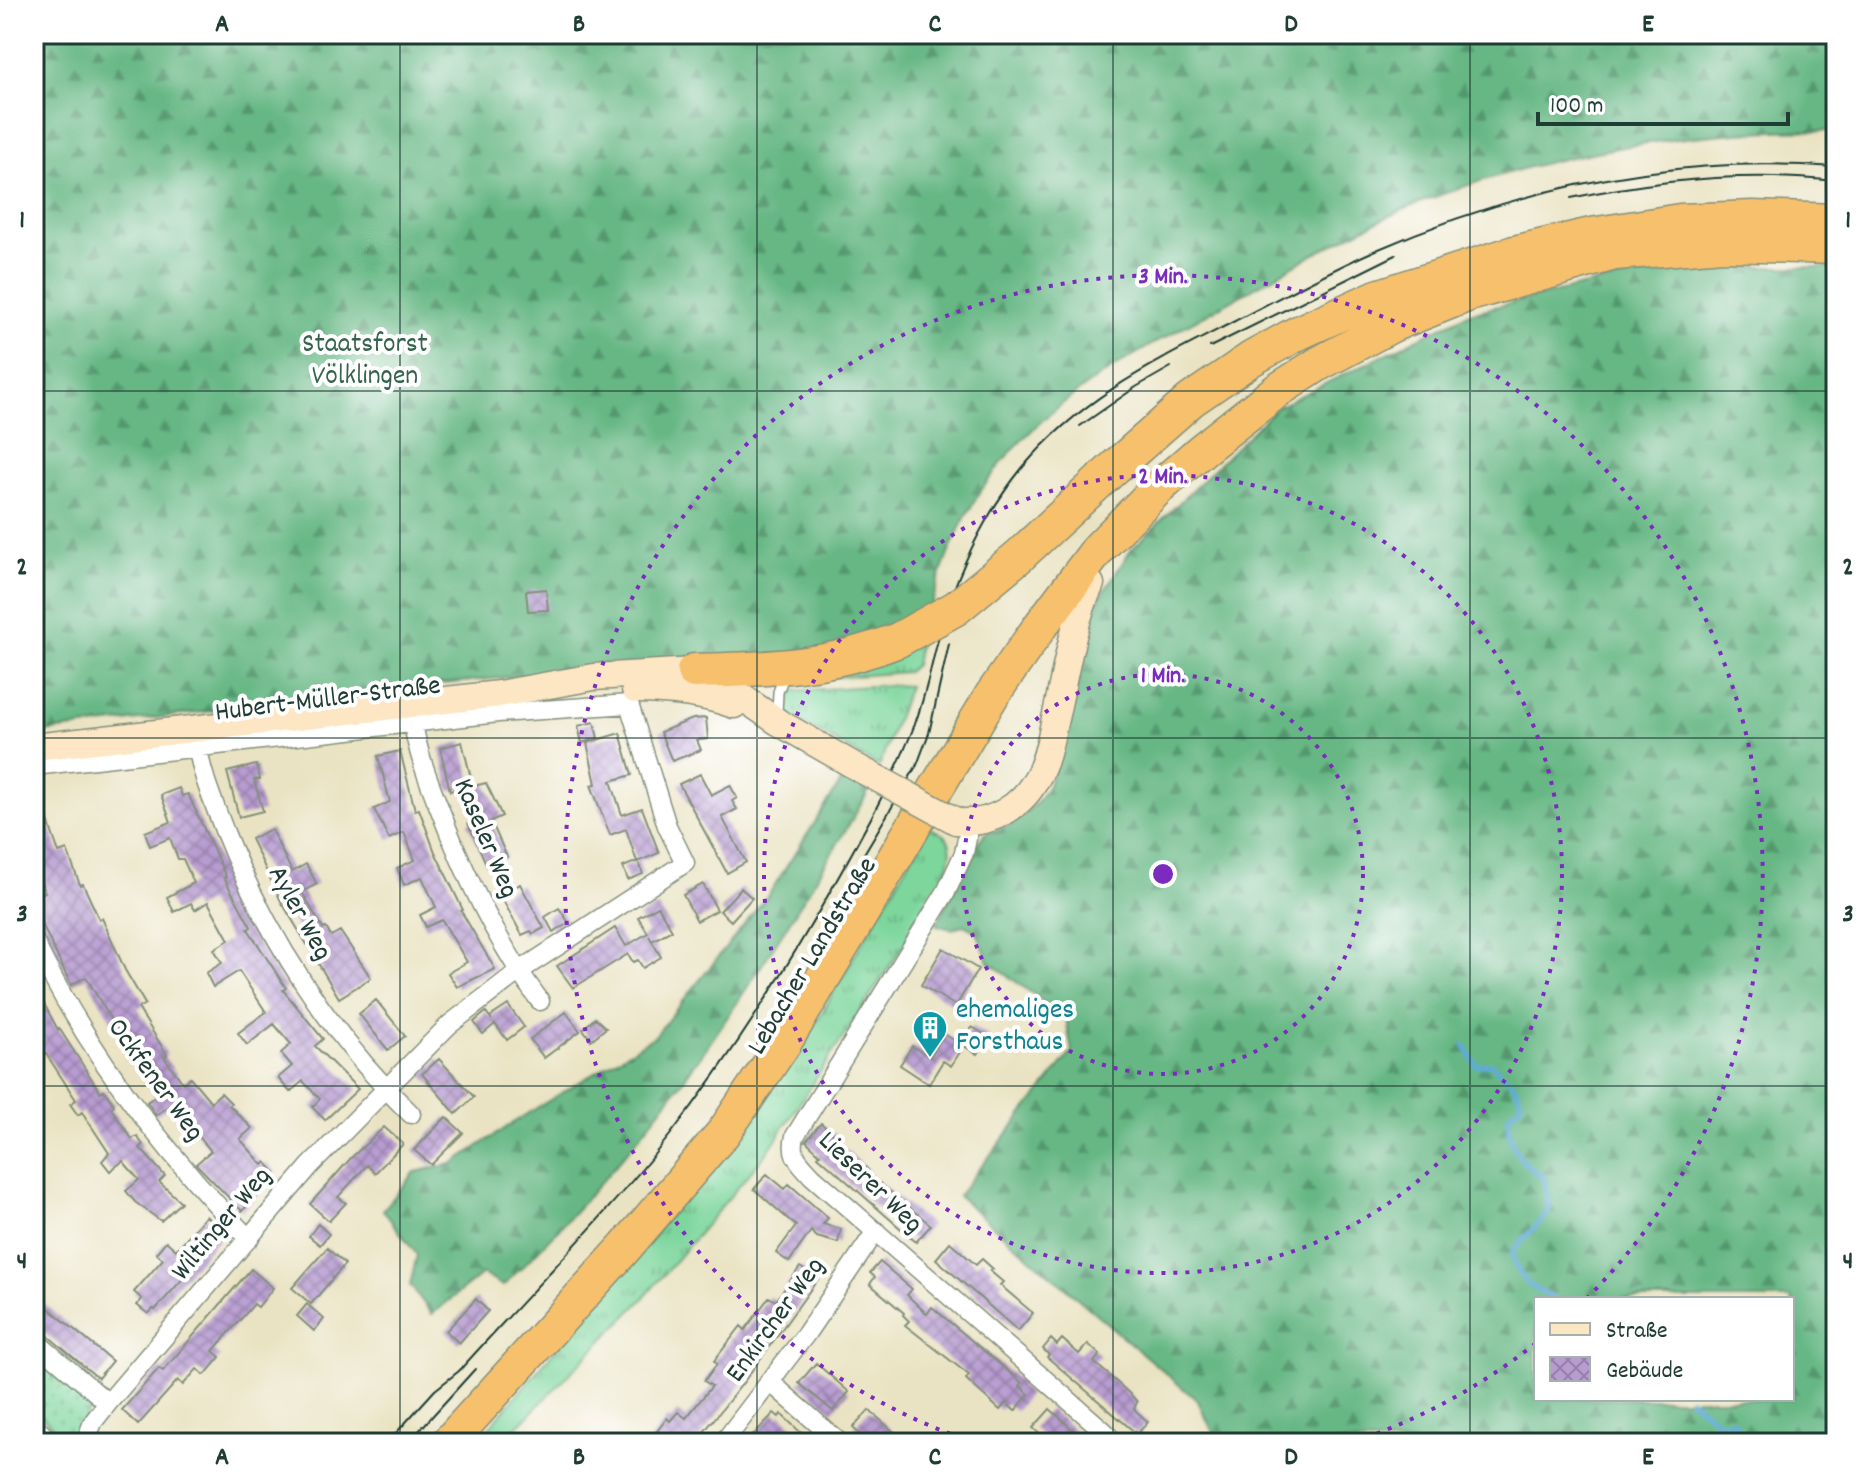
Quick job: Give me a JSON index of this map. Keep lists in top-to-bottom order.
{
  "streets": {
    "highway": ["Lebacher Landstraße"],
    "main road": ["Hubert-Müller-Straße"],
    "street": [
      "Kaseler Weg",
      "Ayler Weg",
      "Ockfener Weg",
      "Lieserer Weg",
      "Wiltinger Weg",
      "Enkircher Weg"
    ]
  },
  "crossings": [
    ["Hubert-Müller-Straße", "Kaseler Weg"],
    ["Hubert-Müller-Straße", "Ayler Weg"],
    ["Hubert-Müller-Straße", "Lieserer Weg"],
    ["Hubert-Müller-Straße", "Wiltinger Weg"],
    ["Kaseler Weg", "Wiltinger Weg"],
    ["Ayler Weg", "Wiltinger Weg"],
    ["Ockfener Weg", "Wiltinger Weg"],
    ["Lieserer Weg", "Enkircher Weg"]
  ],
  "parks": ["Staatsforst Völklingen"],
  "places": {
    "building": ["ehemaliges Forsthaus"]
  },
  "legend": ["Straße", "Gebäude"],
  "scale_bar": "100 m",
  "grid": {
    "columns": [
      "A",
      "B",
      "C",
      "D",
      "E"
    ],
    "rows": [
      "1",
      "2",
      "3",
      "4"
    ]
  },
  "rings": ["3 Min.", "2 Min.", "1 Min."]
}
